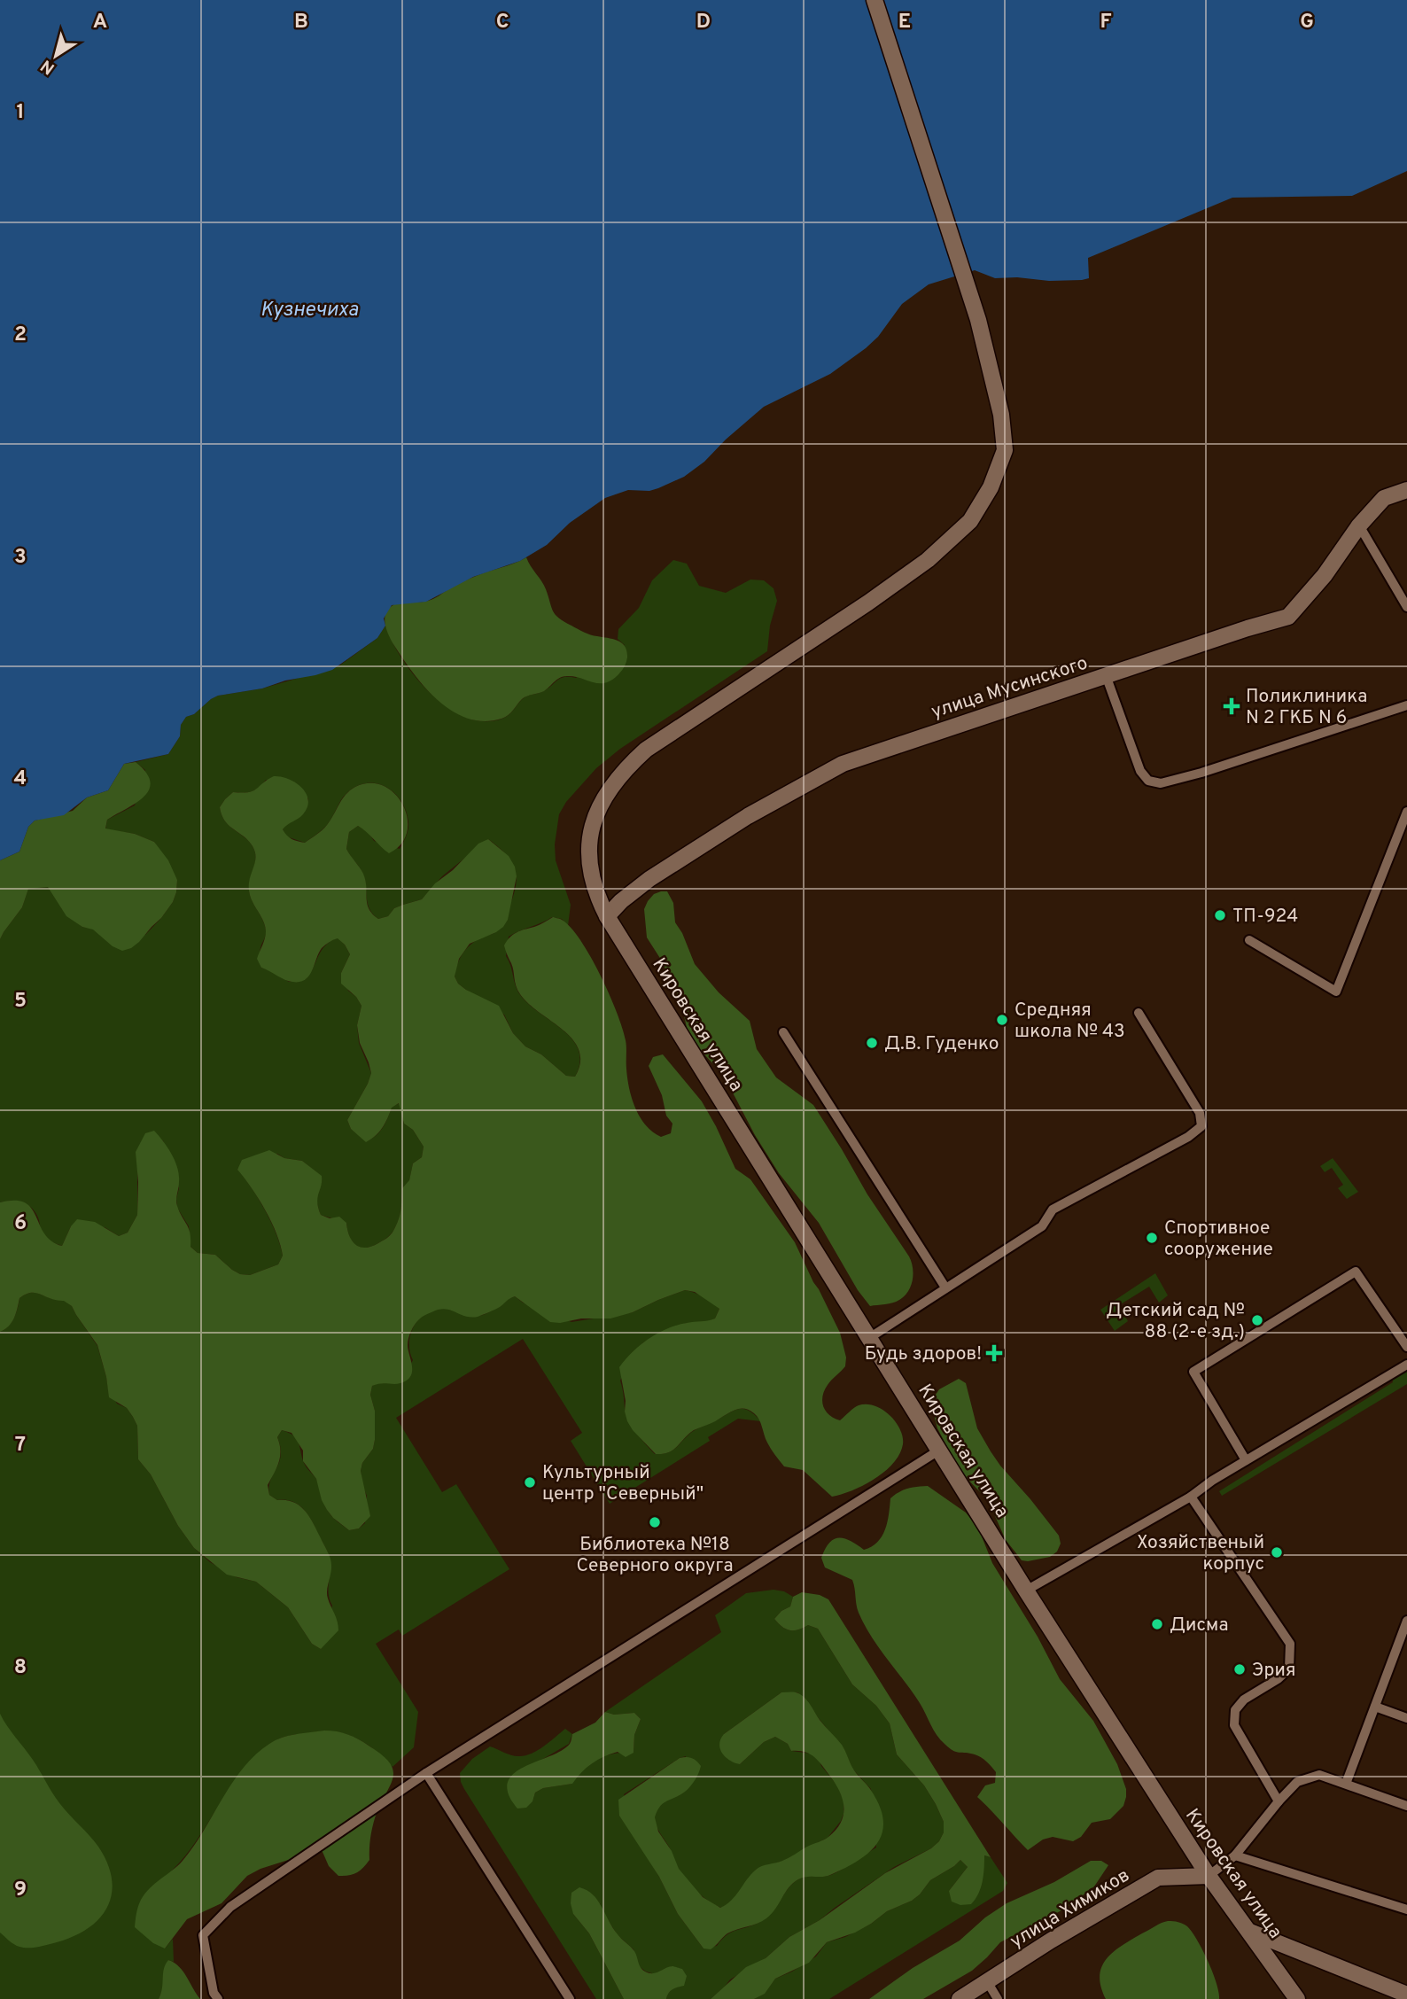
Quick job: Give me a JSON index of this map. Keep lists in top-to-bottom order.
{
  "streets": {
    "street": ["улица Мусинского", "Кировская улица", "улица Химиков"]
  },
  "crossings": [
    ["улица Мусинского", "Кировская улица"],
    ["Кировская улица", "улица Химиков"]
  ],
  "water": ["Кузнечиха"],
  "places": {
    "health": ["Поликлиника N 2 ГКБ N 6", "Будь здоров!"],
    "other": [
      "ТП-924",
      "Средняя школа № 43",
      "Д.В. Гуденко",
      "Спортивное сооружение",
      "Детский сад № 88 (2-е зд.)",
      "Культурный центр \"Северный\"",
      "Библиотека №18 Северного округа",
      "Хозяйственый корпус",
      "Дисма",
      "Эрия"
    ]
  },
  "north": "bottom left",
  "grid": {
    "columns": [
      "A",
      "B",
      "C",
      "D",
      "E",
      "F",
      "G"
    ],
    "rows": [
      "1",
      "2",
      "3",
      "4",
      "5",
      "6",
      "7",
      "8",
      "9"
    ]
  }
}
